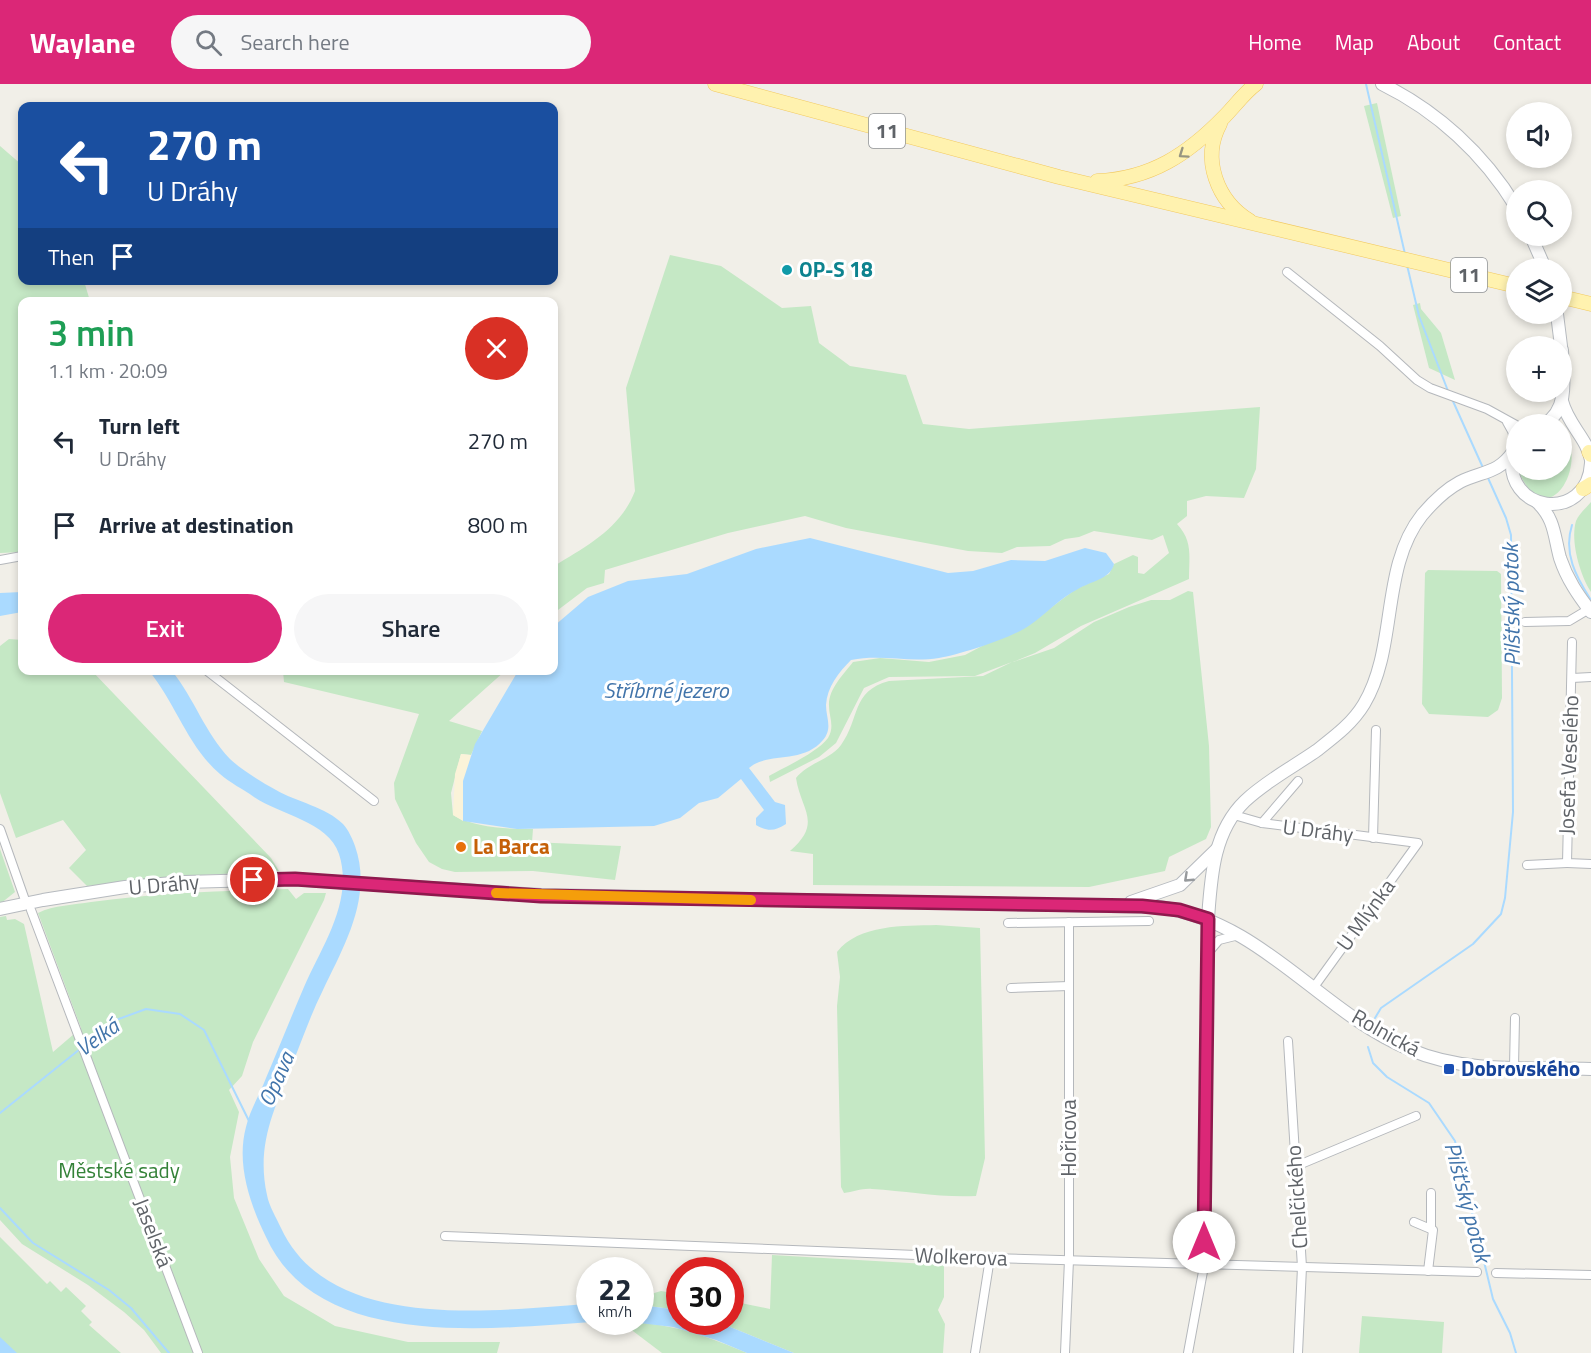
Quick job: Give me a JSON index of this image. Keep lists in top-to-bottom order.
{
  "streets": {
    "main road": ["11"],
    "street": [
      "Josefa Veselého",
      "U Dráhy",
      "U Mlýnka",
      "Rolnická",
      "Hořicova",
      "Chelčického",
      "Jaselská",
      "Wolkerova"
    ]
  },
  "crossings": [
    ["U Dráhy", "U Mlýnka"],
    ["U Dráhy", "Rolnická"],
    ["U Dráhy", "Jaselská"],
    ["U Mlýnka", "Rolnická"],
    ["Hořicova", "Wolkerova"],
    ["Chelčického", "Wolkerova"]
  ],
  "water": [
    "Pilšťský potok",
    "Stříbrné jezero",
    "Velká",
    "Opava"
  ],
  "parks": ["Městské sady"],
  "places": {
    "other": ["OP-S 18", "La Barca"],
    "transit": ["Dobrovského"]
  },
  "page": {
    "header": "Waylane",
    "search": "Search here",
    "nav": [
      "Home",
      "Map",
      "About",
      "Contact"
    ],
    "map_buttons": ["+", "−"],
    "turn": ["270 m", "U Dráhy"],
    "then": "Then",
    "heading": ["3 min", "1.1 km · 20:09"],
    "list": [
      {
        "name": "Turn left",
        "note": "U Dráhy",
        "value": "270 m"
      },
      {
        "name": "Arrive at destination",
        "value": "800 m"
      }
    ],
    "buttons": ["Exit", "Share"],
    "speed": "22 km/h",
    "limit": "30"
  }
}
